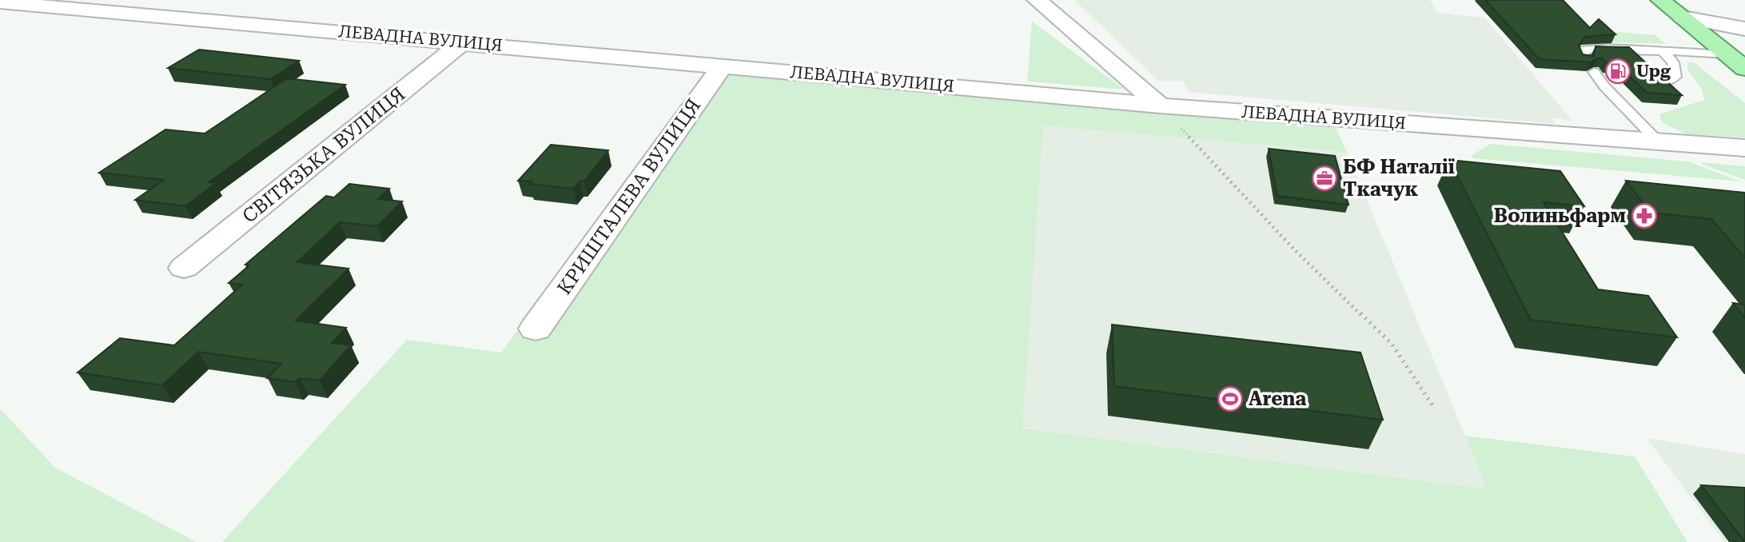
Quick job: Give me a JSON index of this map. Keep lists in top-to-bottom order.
{
  "streets": {
    "street": ["ЛЕВАДНА ВУЛИЦЯ", "СВІТЯЗЬКА ВУЛИЦЯ", "КРИШТАЛЕВА ВУЛИЦЯ"]
  },
  "crossings": [
    ["ЛЕВАДНА ВУЛИЦЯ", "СВІТЯЗЬКА ВУЛИЦЯ"],
    ["ЛЕВАДНА ВУЛИЦЯ", "КРИШТАЛЕВА ВУЛИЦЯ"]
  ],
  "places": {
    "fuel station": ["Upg"],
    "office": ["БФ Наталії Ткачук"],
    "pharmacy": ["Волиньфарм"],
    "sports": ["Arena"]
  }
}
